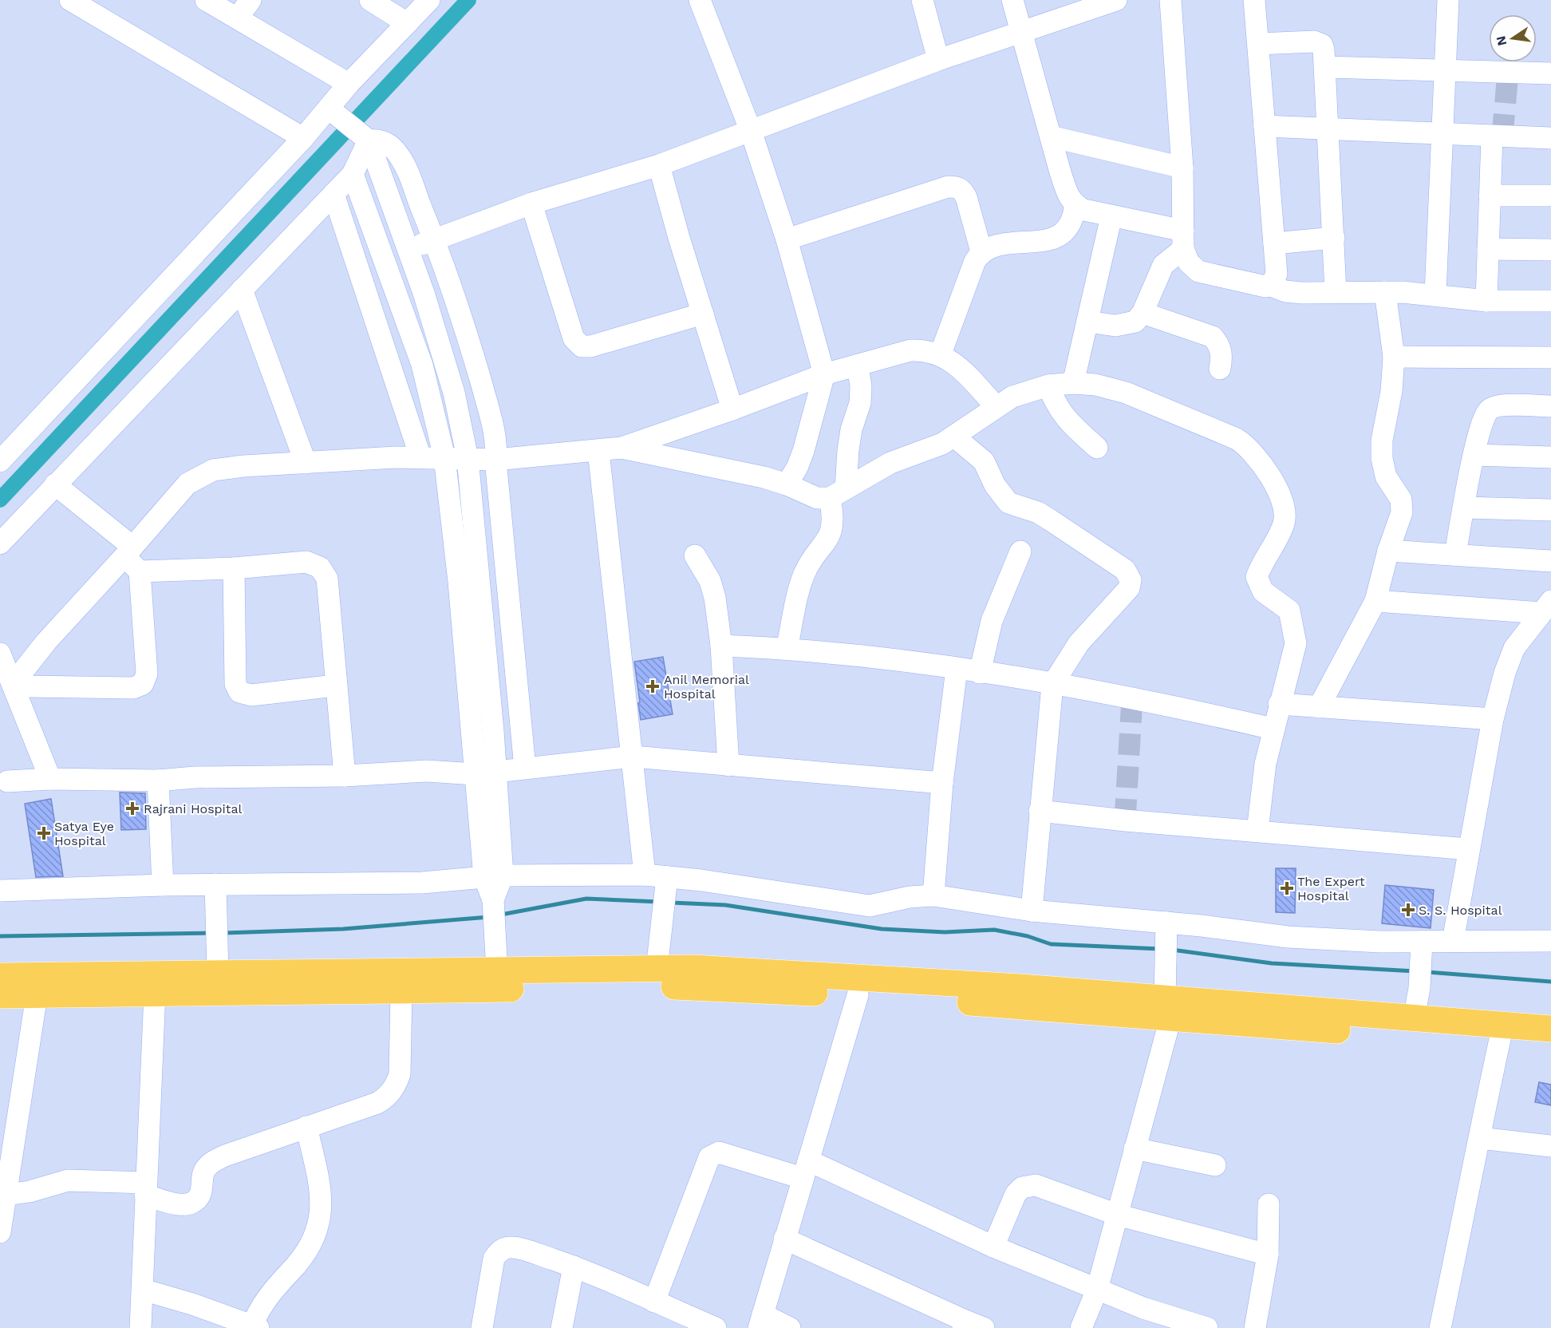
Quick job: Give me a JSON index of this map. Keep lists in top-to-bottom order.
{
  "places": {
    "health": [
      "Anil Memorial Hospital",
      "Rajrani Hospital",
      "Satya Eye Hospital",
      "The Expert Hospital",
      "S. S. Hospital"
    ]
  },
  "north": "left"
}
